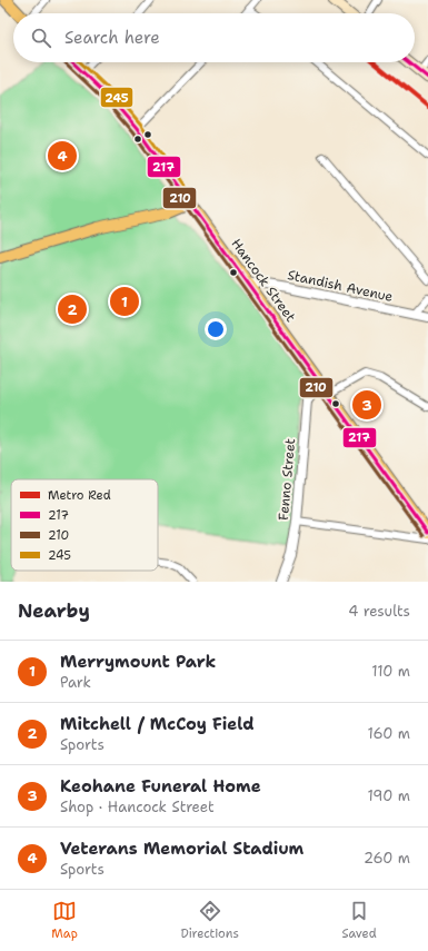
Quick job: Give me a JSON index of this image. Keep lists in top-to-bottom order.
{
  "streets": {
    "main road": ["Hancock Street"],
    "street": ["Standish Avenue", "Fenno Street"]
  },
  "crossings": [
    ["Hancock Street", "Standish Avenue"],
    ["Hancock Street", "Fenno Street"]
  ],
  "lines": [
    "metro line Red",
    "transit line 217",
    "transit line 210",
    "transit line 245"
  ],
  "legend": [
    "Metro Red",
    "217",
    "210",
    "245"
  ],
  "page": {
    "search": "Search here",
    "pins": [
      "4",
      "1",
      "2",
      "3"
    ],
    "heading": ["Nearby", "4 results"],
    "list": [
      {
        "mark": "1",
        "name": "Merrymount Park",
        "note": "Park",
        "value": "110 m"
      },
      {
        "mark": "2",
        "name": "Mitchell / McCoy Field",
        "note": "Sports",
        "value": "160 m"
      },
      {
        "mark": "3",
        "name": "Keohane Funeral Home",
        "note": "Shop · Hancock Street",
        "value": "190 m"
      },
      {
        "mark": "4",
        "name": "Veterans Memorial Stadium",
        "note": "Sports",
        "value": "260 m"
      }
    ],
    "nav": ["Map", "Directions", "Saved"]
  }
}
